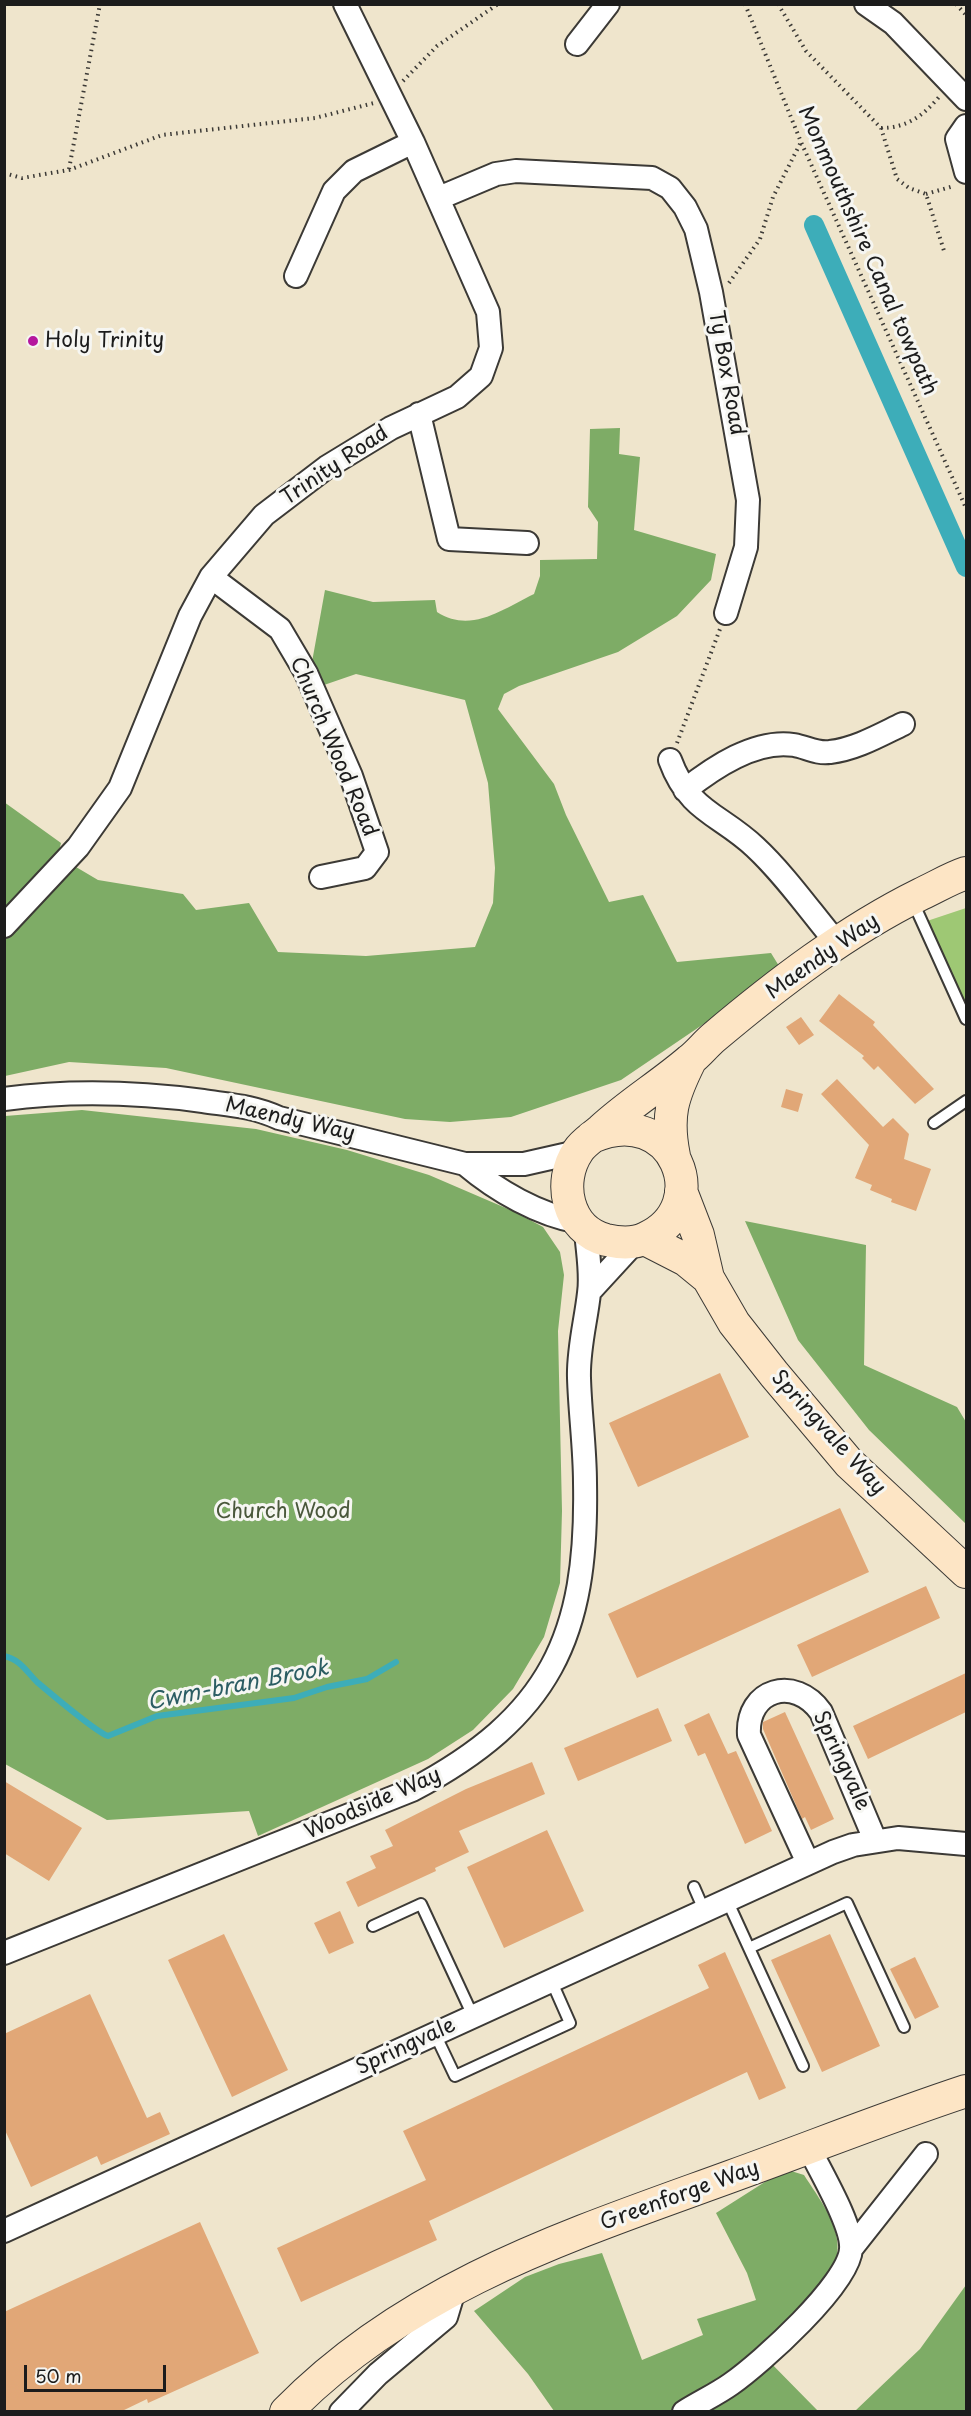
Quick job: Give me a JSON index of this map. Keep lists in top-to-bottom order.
{
  "streets": {
    "street": [
      "Ty Box Road",
      "Trinity Road",
      "Church Wood Road",
      "Maendy Way",
      "Springvale Way",
      "Springvale",
      "Woodside Way",
      "Greenforge Way"
    ],
    "path": ["Monmouthshire Canal towpath"]
  },
  "crossings": [
    ["Ty Box Road", "Trinity Road"],
    ["Trinity Road", "Church Wood Road"],
    ["Maendy Way", "Springvale Way"],
    ["Maendy Way", "Woodside Way"],
    ["Springvale Way", "Woodside Way"]
  ],
  "water": ["Cwm-bran Brook"],
  "parks": ["Church Wood"],
  "places": ["Holy Trinity"],
  "scale_bar": "50 m"
}
